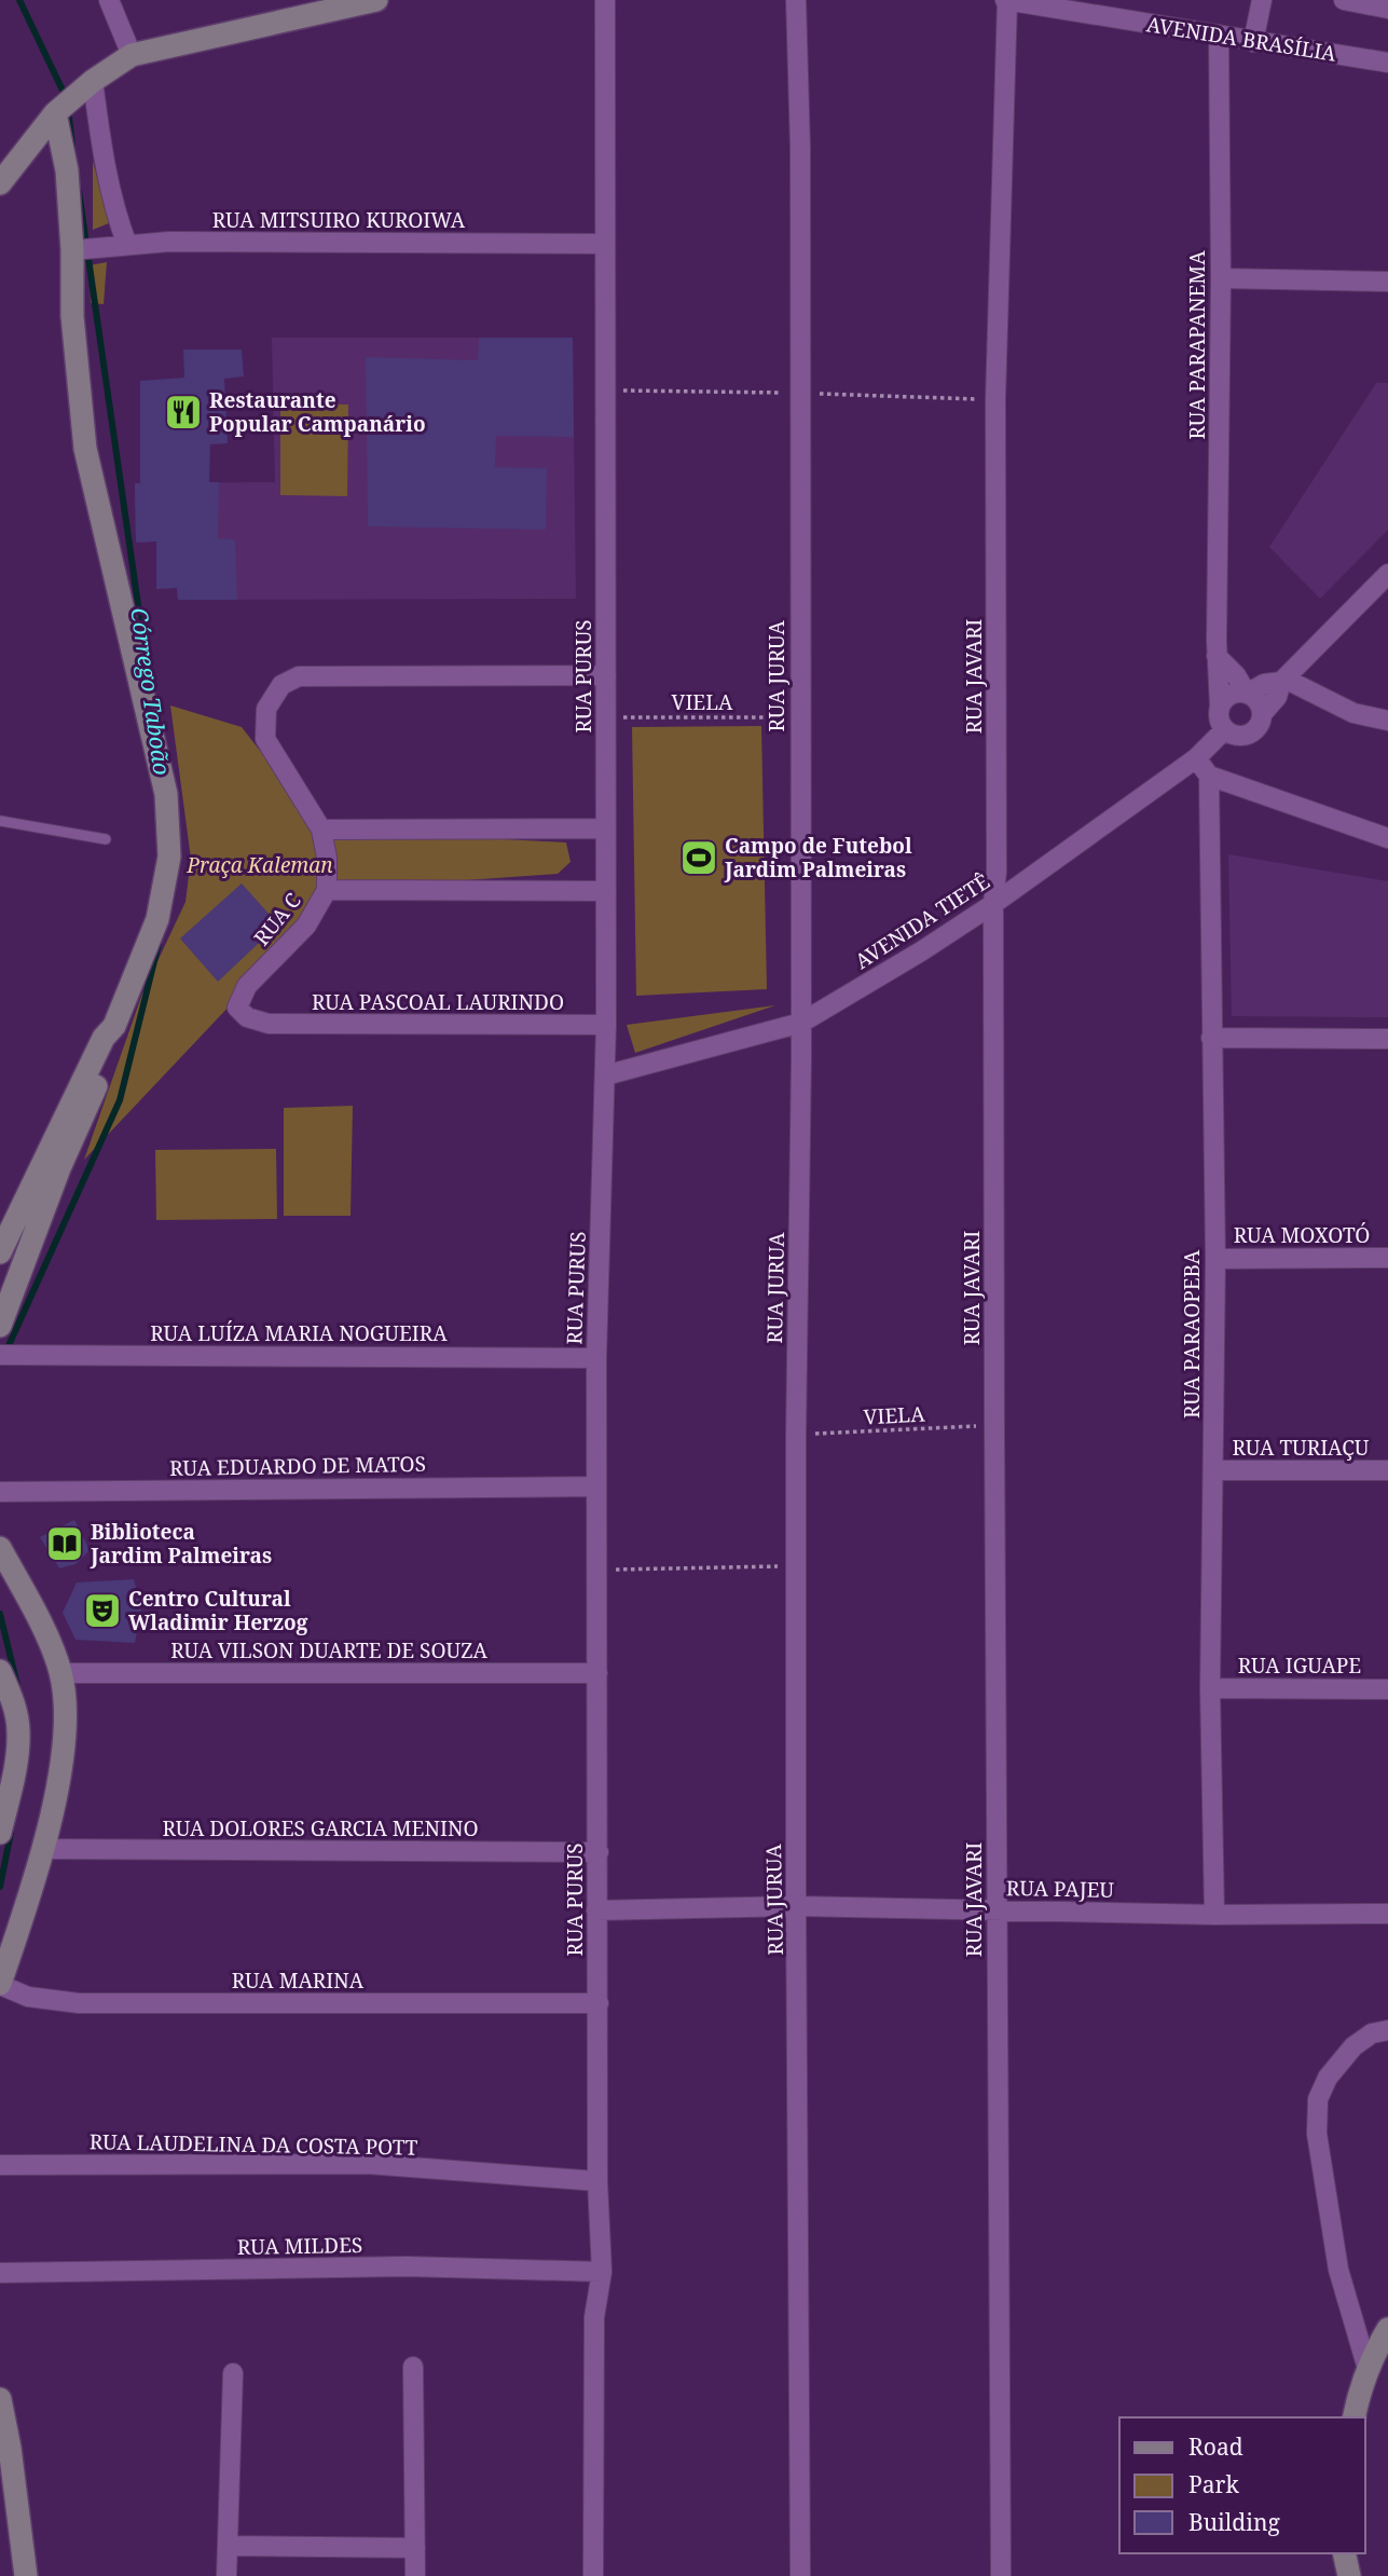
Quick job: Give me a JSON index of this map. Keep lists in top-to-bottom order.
{
  "streets": {
    "street": [
      "AVENIDA BRASÍLIA",
      "RUA MITSUIRO KUROIWA",
      "RUA PARAPANEMA",
      "RUA PURUS",
      "RUA JURUA",
      "RUA JAVARI",
      "RUA C",
      "AVENIDA TIETÊ",
      "RUA PASCOAL LAURINDO",
      "RUA MOXOTÓ",
      "RUA LUÍZA MARIA NOGUEIRA",
      "RUA PARAOPEBA",
      "RUA TURIAÇU",
      "RUA EDUARDO DE MATOS",
      "RUA VILSON DUARTE DE SOUZA",
      "RUA IGUAPE",
      "RUA DOLORES GARCIA MENINO",
      "RUA PAJEU",
      "RUA MARINA",
      "RUA LAUDELINA DA COSTA POTT",
      "RUA MILDES"
    ],
    "path": ["VIELA"]
  },
  "crossings": [
    ["AVENIDA BRASÍLIA", "RUA PARAPANEMA"],
    ["AVENIDA BRASÍLIA", "RUA JAVARI"],
    ["RUA MITSUIRO KUROIWA", "RUA PURUS"],
    ["RUA PARAPANEMA", "AVENIDA TIETÊ"],
    ["RUA PURUS", "VIELA"],
    ["RUA PURUS", "RUA C"],
    ["RUA PURUS", "AVENIDA TIETÊ"],
    ["RUA PURUS", "RUA PASCOAL LAURINDO"],
    ["RUA PURUS", "RUA LUÍZA MARIA NOGUEIRA"],
    ["RUA PURUS", "RUA EDUARDO DE MATOS"],
    ["RUA PURUS", "RUA VILSON DUARTE DE SOUZA"],
    ["RUA PURUS", "RUA DOLORES GARCIA MENINO"],
    ["RUA PURUS", "RUA PAJEU"],
    ["RUA PURUS", "RUA MARINA"],
    ["RUA PURUS", "RUA LAUDELINA DA COSTA POTT"],
    ["RUA PURUS", "RUA MILDES"],
    ["RUA JURUA", "VIELA"],
    ["RUA JURUA", "AVENIDA TIETÊ"],
    ["RUA JURUA", "RUA PAJEU"],
    ["RUA JAVARI", "VIELA"],
    ["RUA JAVARI", "AVENIDA TIETÊ"],
    ["RUA JAVARI", "RUA PAJEU"],
    ["RUA C", "RUA PASCOAL LAURINDO"],
    ["RUA MOXOTÓ", "RUA PARAOPEBA"],
    ["RUA PARAOPEBA", "RUA TURIAÇU"],
    ["RUA PARAOPEBA", "RUA IGUAPE"],
    ["RUA PARAOPEBA", "RUA PAJEU"]
  ],
  "water": ["Córrego Taboão"],
  "parks": ["Praça Kaleman"],
  "places": {
    "restaurant": ["Restaurante Popular Campanário"],
    "sports": ["Campo de Futebol Jardim Palmeiras"],
    "library": ["Biblioteca Jardim Palmeiras"],
    "theatre": ["Centro Cultural Wladimir Herzog"]
  },
  "legend": ["Road", "Park", "Building"]
}
